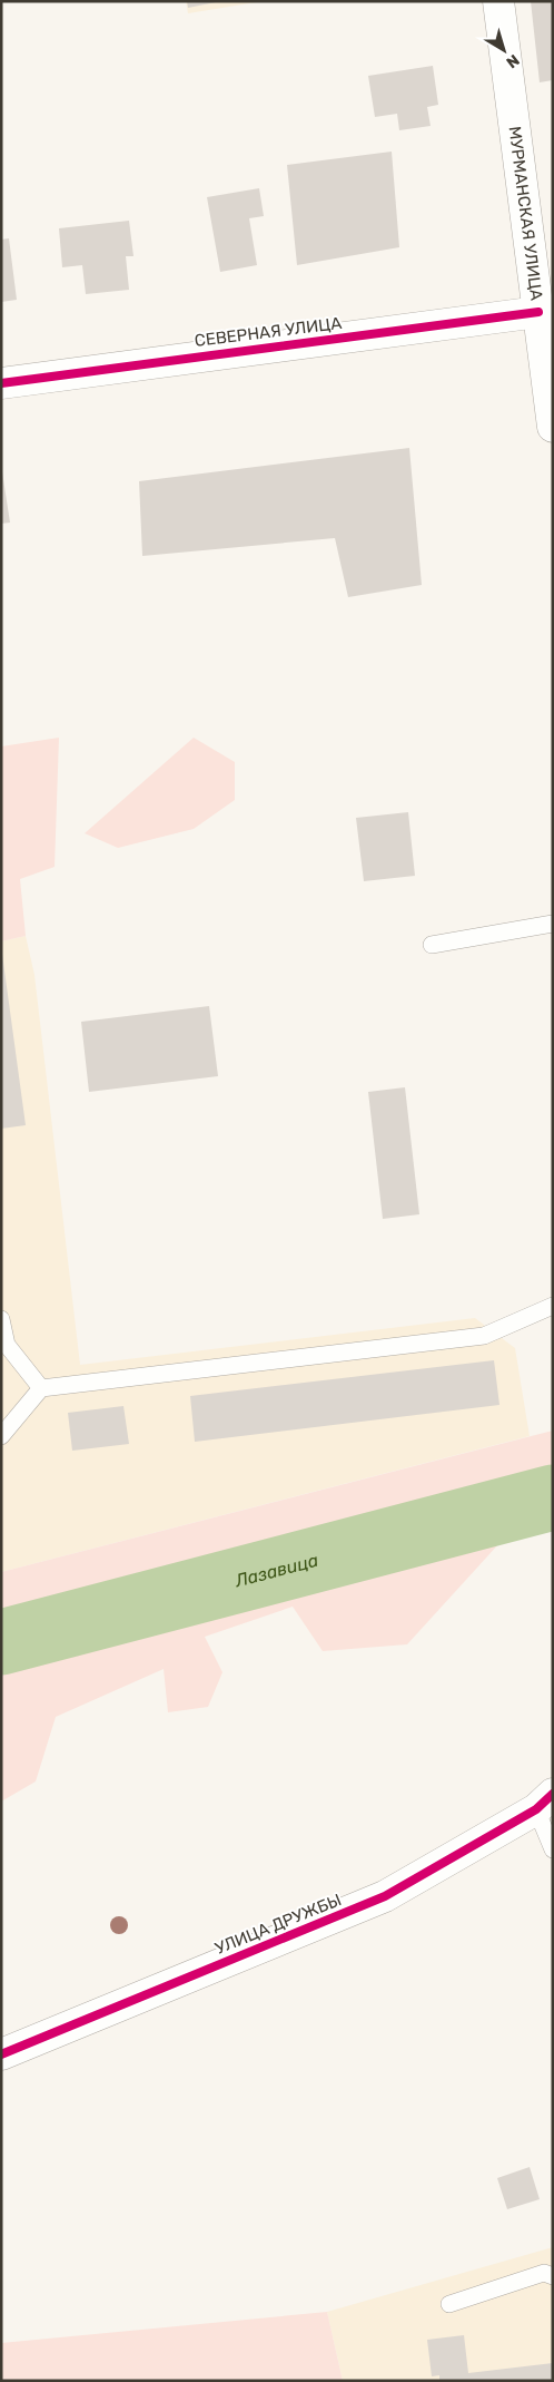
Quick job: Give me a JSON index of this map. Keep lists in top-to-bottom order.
{
  "streets": {
    "street": ["МУРМАНСКАЯ УЛИЦА", "СЕВЕРНАЯ УЛИЦА", "УЛИЦА ДРУЖБЫ"]
  },
  "crossings": [
    ["МУРМАНСКАЯ УЛИЦА", "СЕВЕРНАЯ УЛИЦА"]
  ],
  "water": ["Лазавица"],
  "north": "bottom right"
}
